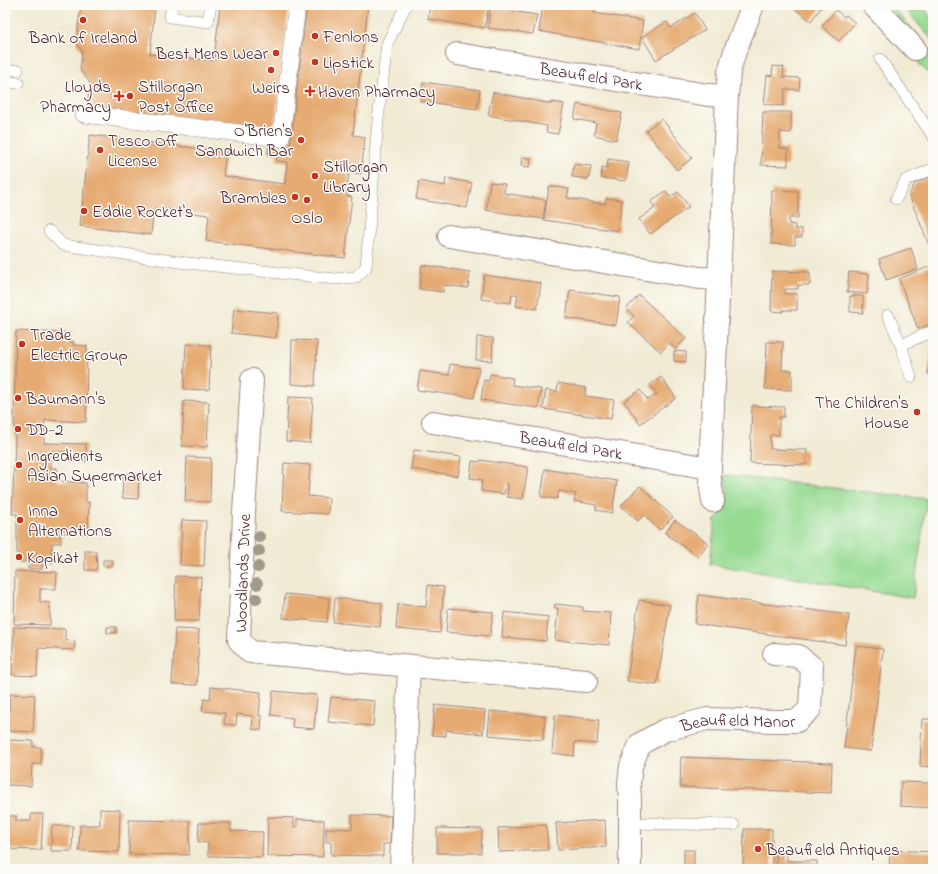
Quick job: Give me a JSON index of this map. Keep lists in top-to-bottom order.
{
  "streets": {
    "street": ["Beaufield Park", "Woodlands Drive", "Beaufield Manor"]
  },
  "places": {
    "other": [
      "Bank of Ireland",
      "Fenlons",
      "Best Mens Wear",
      "Lipstick",
      "Weirs",
      "Stillorgan Post Office",
      "O'Brien's Sandwich Bar",
      "Tesco Off License",
      "Stillorgan Library",
      "Brambles",
      "Oslo",
      "Eddie Rocket's",
      "Trade Electric Group",
      "Baumann's",
      "The Children's House",
      "DD-2",
      "Ingredients Asian Supermarket",
      "Inna Alternations",
      "Kopikat",
      "Beaufield Antiques"
    ],
    "health": ["Haven Pharmacy", "Lloyds Pharmacy"]
  }
}
